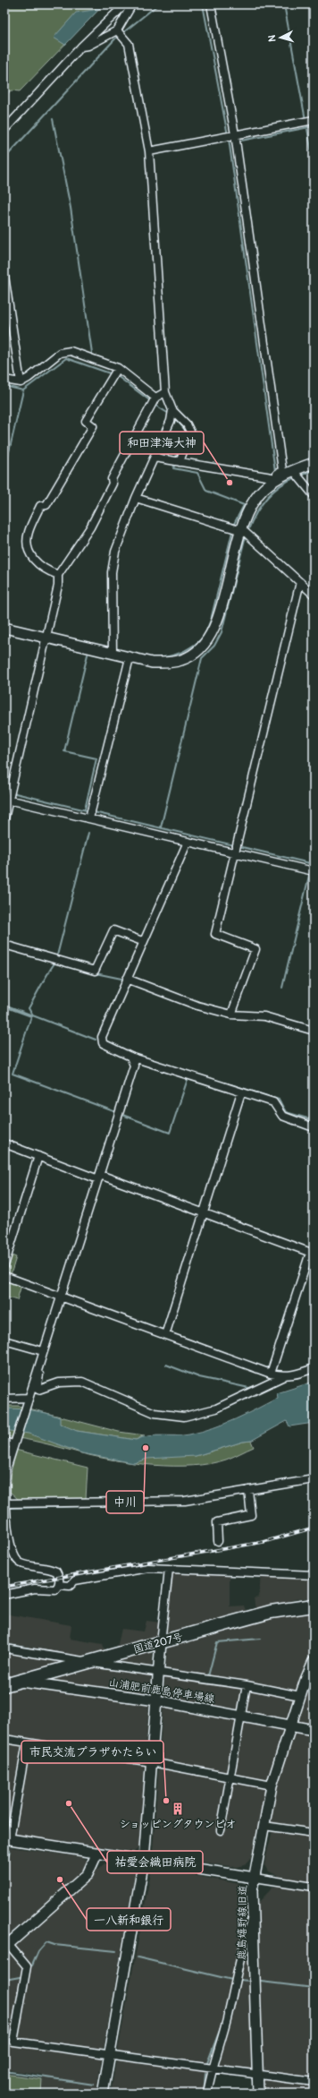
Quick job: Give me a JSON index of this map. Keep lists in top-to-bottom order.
{
  "streets": {
    "highway": ["国道207号"],
    "street": ["山浦肥前鹿島停車場線", "鹿島嬉野線旧道"]
  },
  "crossings": [
    ["国道207号", "山浦肥前鹿島停車場線"]
  ],
  "places": {
    "other": [
      "和田津海大神",
      "中川",
      "市民交流プラザかたらい",
      "祐愛会織田病院",
      "一八新和銀行"
    ],
    "building": ["ショッピングタウンピオ"]
  },
  "north": "left"
}
